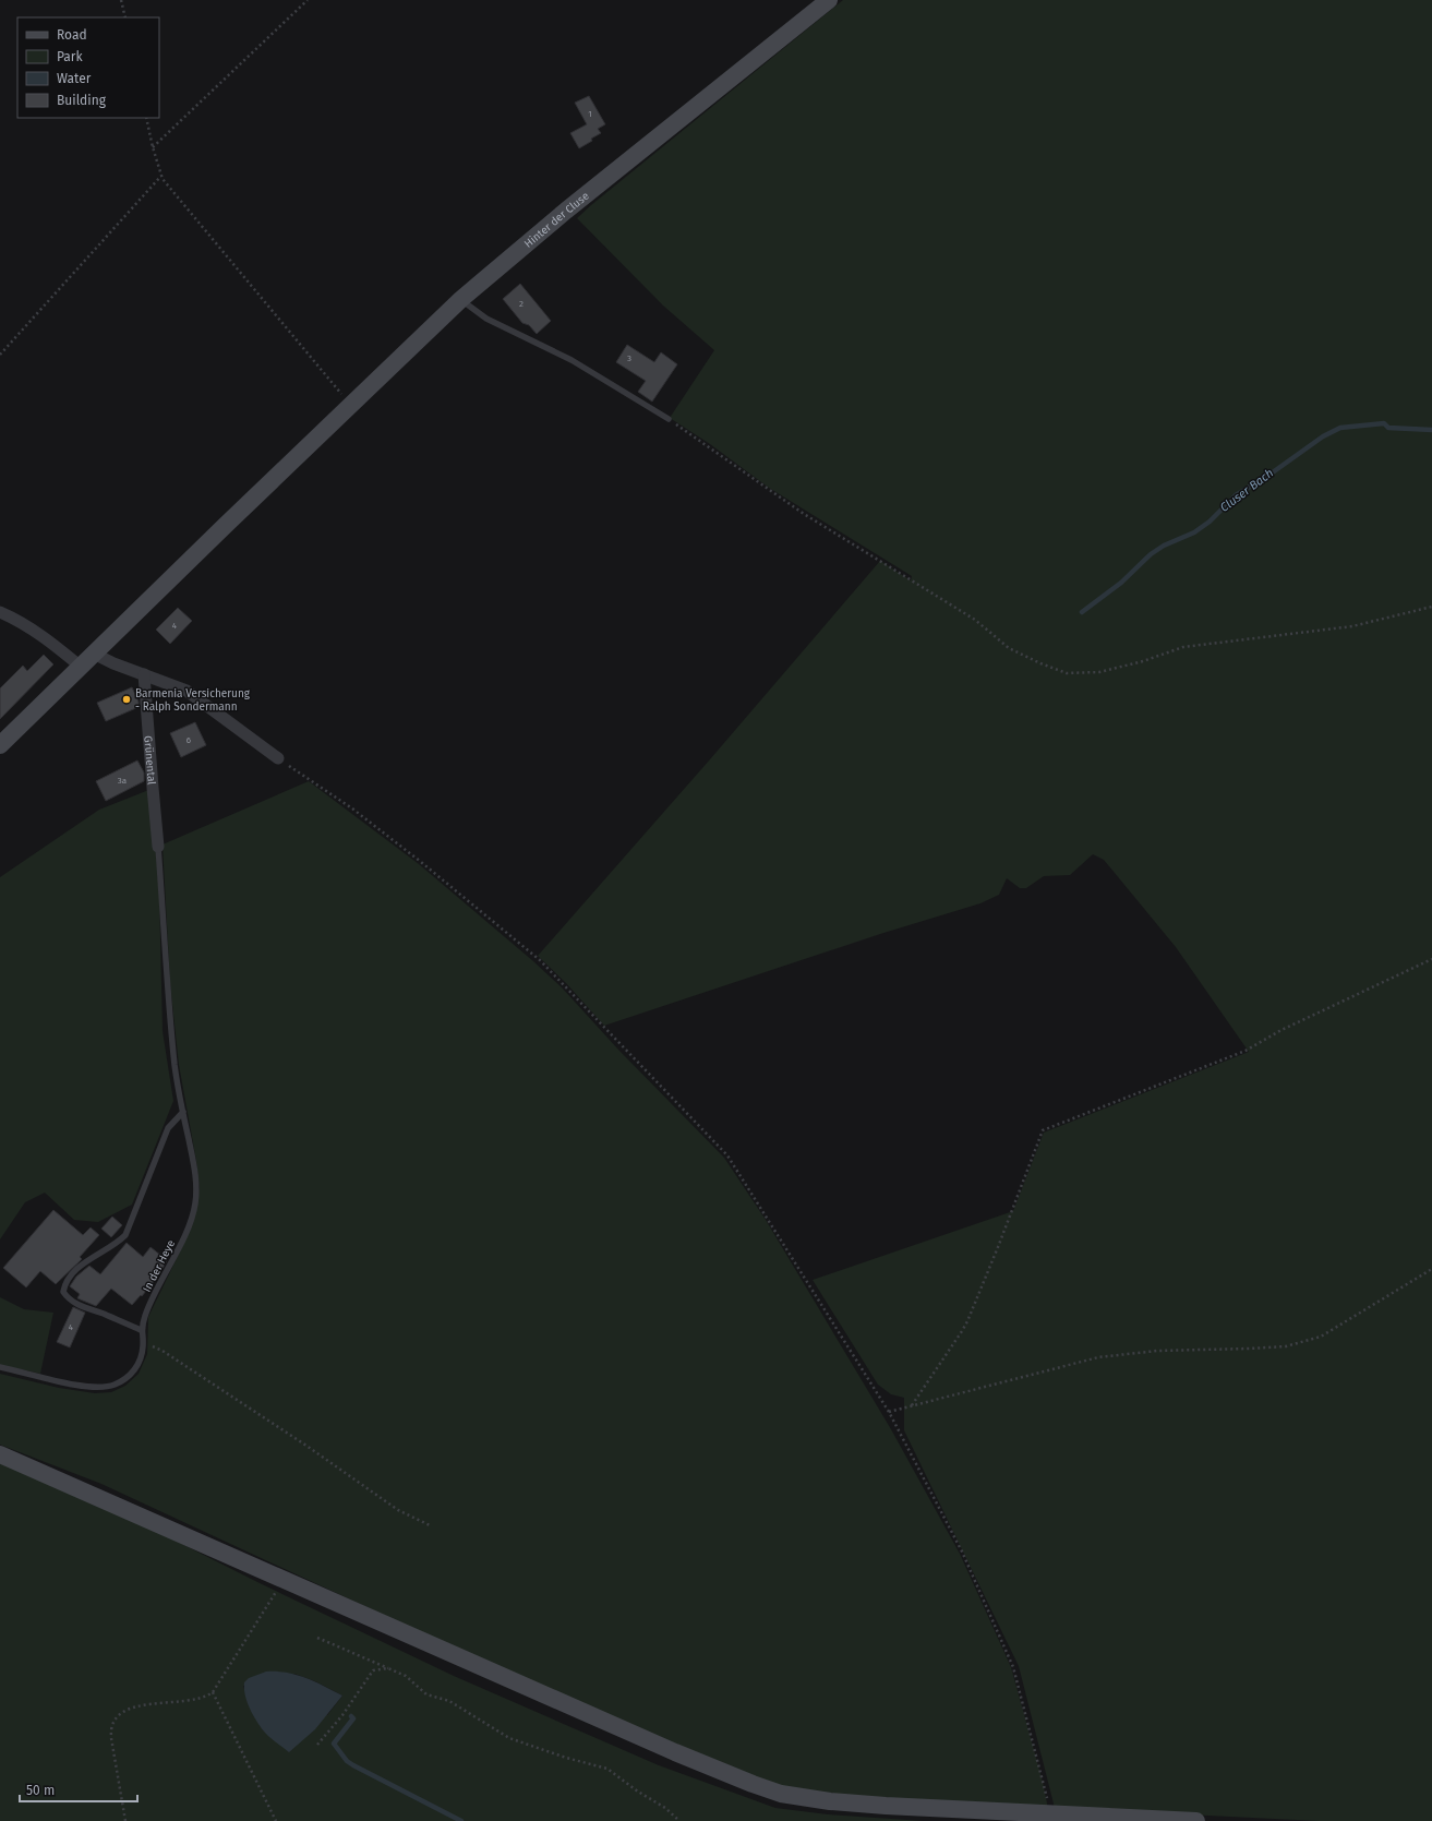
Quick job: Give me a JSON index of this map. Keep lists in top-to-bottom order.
{
  "streets": {
    "main road": ["Hinter der Cluse"],
    "street": ["Grünental"],
    "lane": ["In der Heye"]
  },
  "crossings": [
    ["Grünental", "In der Heye"]
  ],
  "water": ["Cluser Bach"],
  "places": ["Barmenia Versicherung - Ralph Sondermann"],
  "house_numbers": [
    "1",
    "2",
    "3",
    "4",
    "6",
    "3a",
    "4"
  ],
  "legend": [
    "Road",
    "Park",
    "Water",
    "Building"
  ],
  "scale_bar": "50 m"
}
